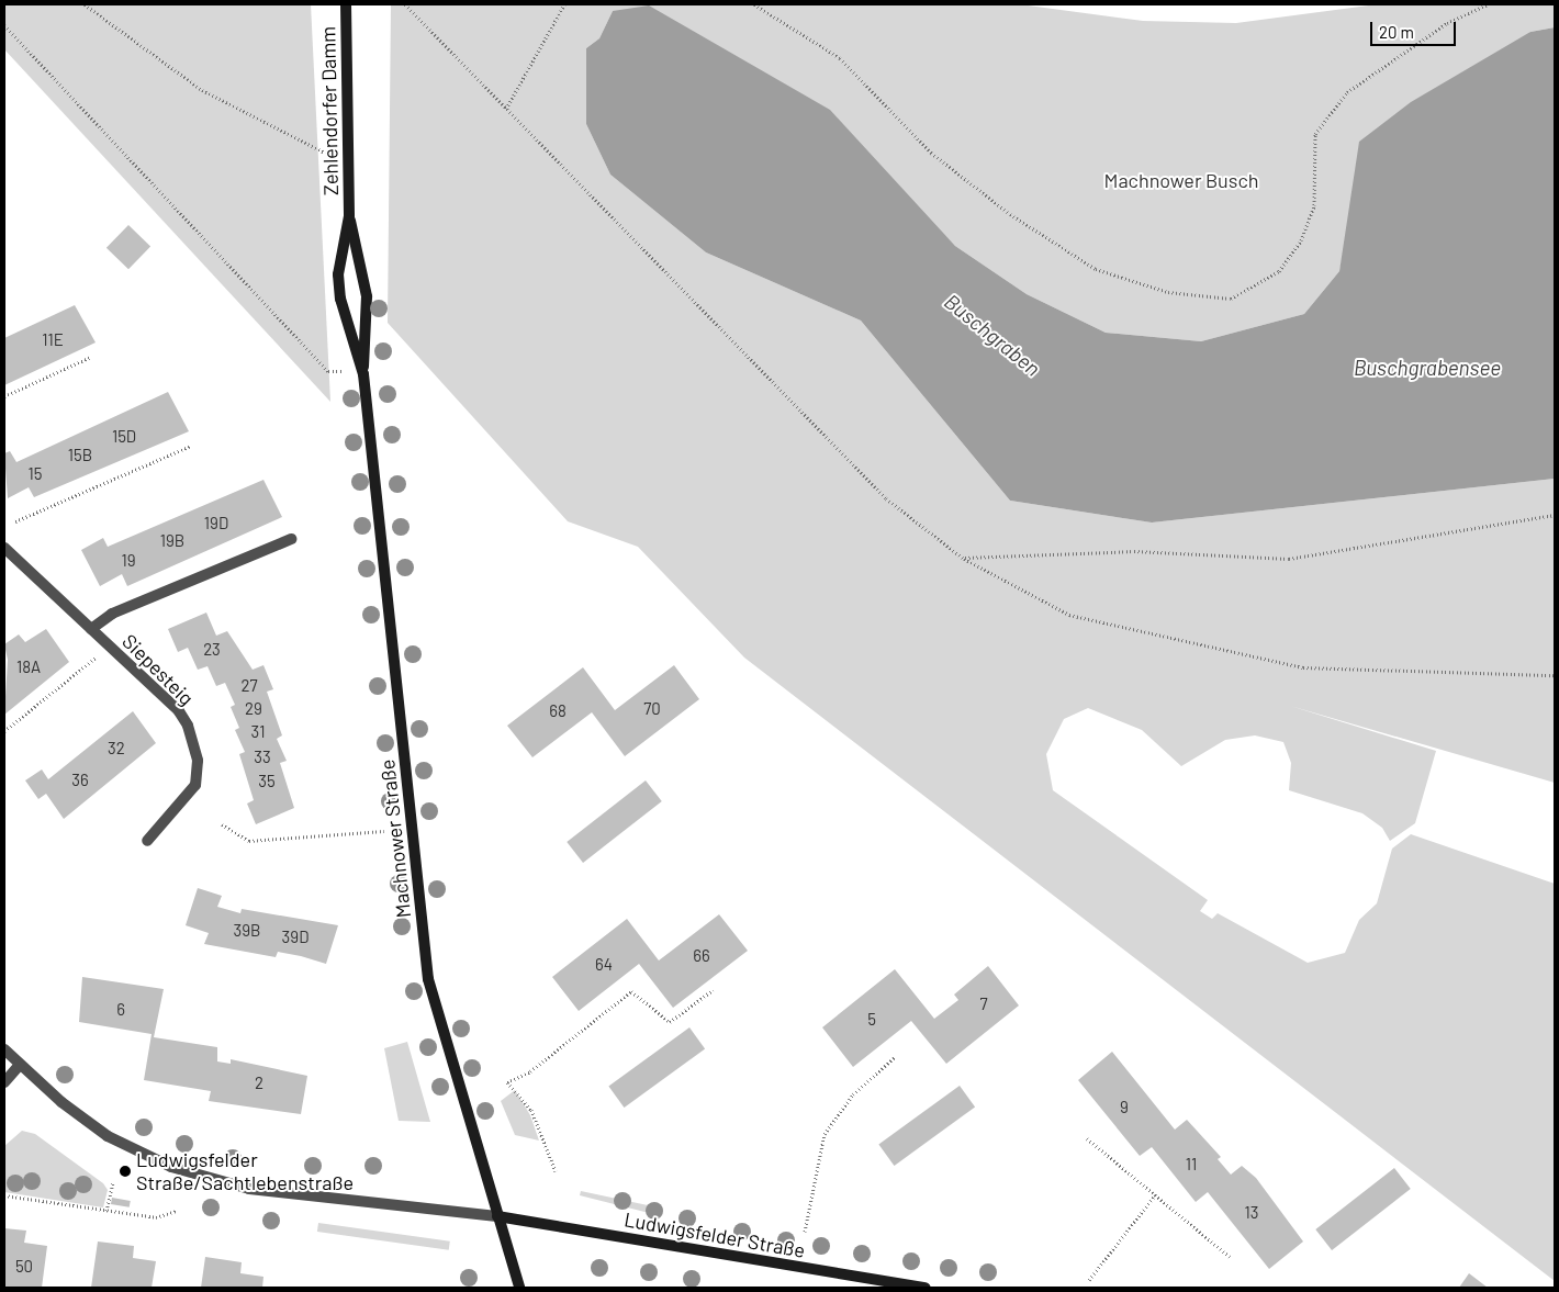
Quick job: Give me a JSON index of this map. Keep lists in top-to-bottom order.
{
  "streets": {
    "main road": ["Zehlendorfer Damm", "Machnower Straße", "Ludwigsfelder Straße"],
    "street": ["Siepesteig"]
  },
  "crossings": [
    ["Zehlendorfer Damm", "Machnower Straße"],
    ["Machnower Straße", "Ludwigsfelder Straße"]
  ],
  "water": ["Buschgraben", "Buschgrabensee"],
  "parks": ["Machnower Busch"],
  "places": ["Ludwigsfelder Straße/Sachtlebenstraße"],
  "house_numbers": [
    "11E",
    "15D",
    "15B",
    "15",
    "19D",
    "19B",
    "19",
    "23",
    "18A",
    "27",
    "29",
    "70",
    "68",
    "31",
    "32",
    "33",
    "36",
    "35",
    "39B",
    "39D",
    "66",
    "64",
    "7",
    "6",
    "5",
    "2",
    "9",
    "11",
    "13",
    "50"
  ],
  "scale_bar": "20 m"
}
